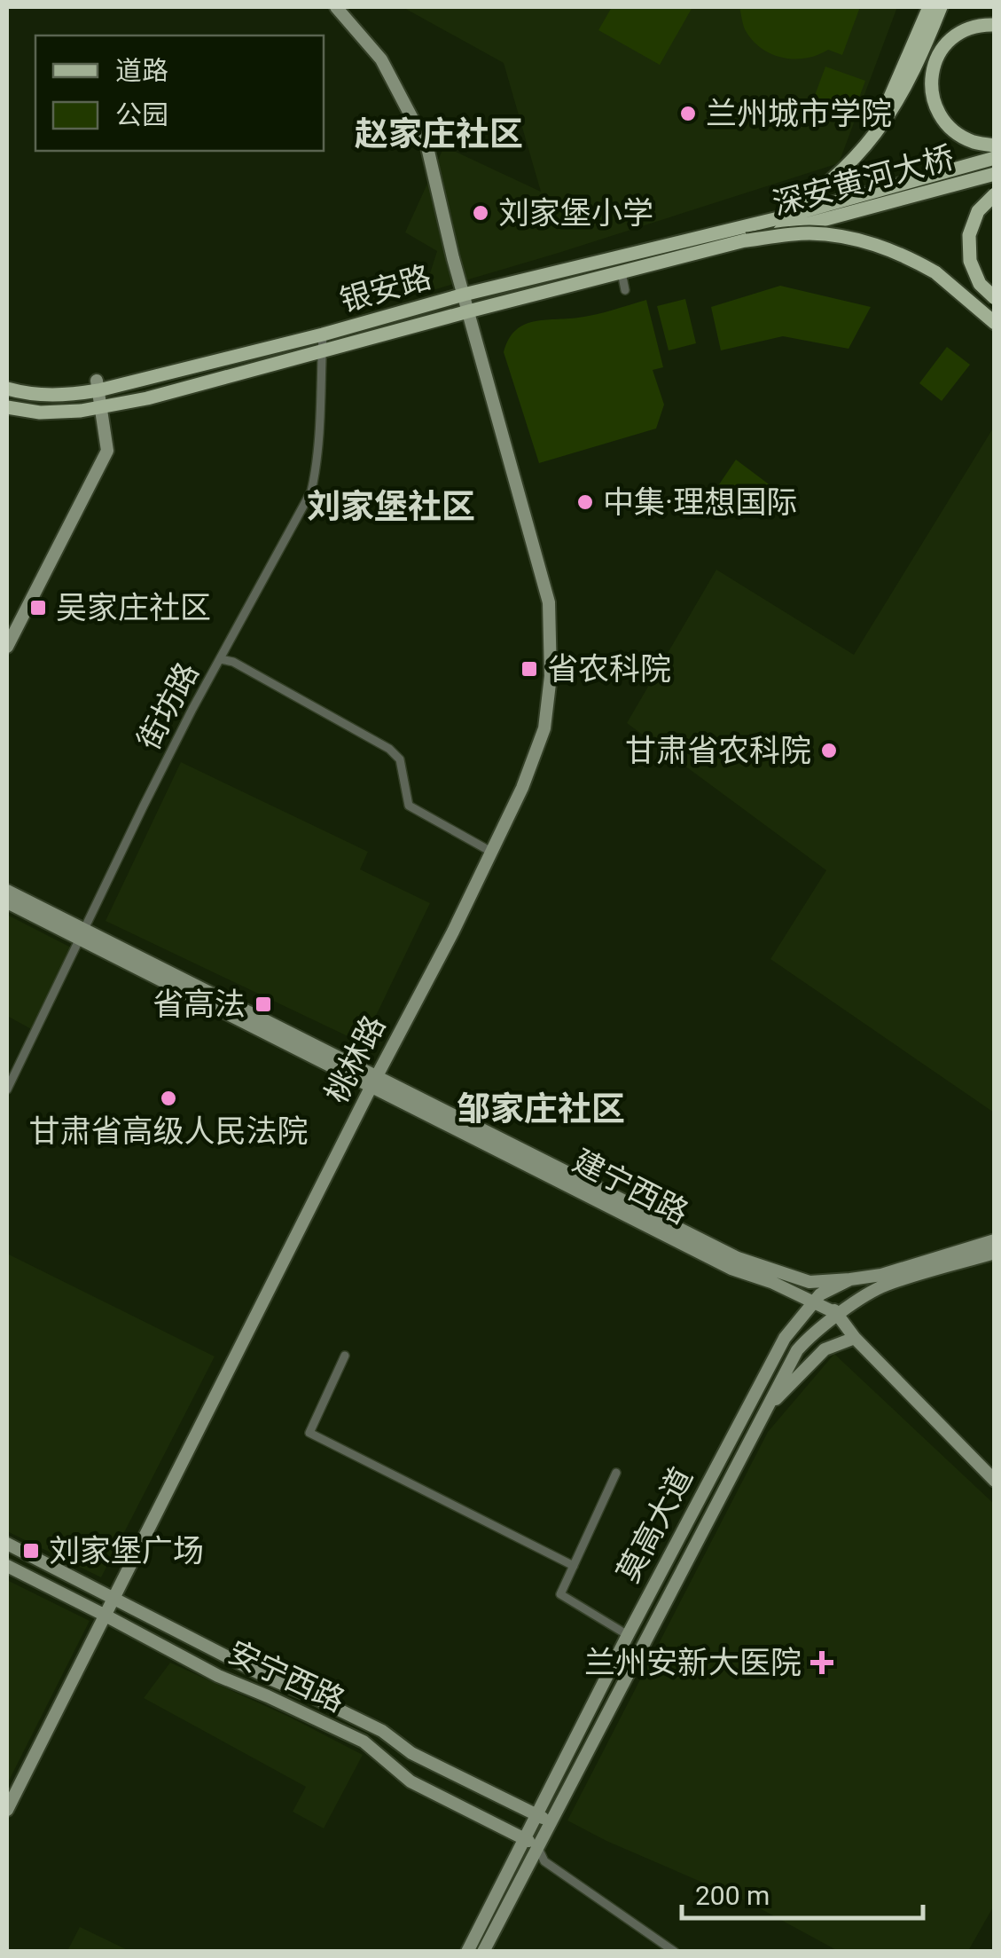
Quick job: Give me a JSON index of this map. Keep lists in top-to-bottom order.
{
  "streets": {
    "main road": [
      "深安黄河大桥",
      "银安路",
      "桃林路",
      "建宁西路",
      "莫高大道",
      "安宁西路"
    ],
    "street": ["街坊路"]
  },
  "crossings": [
    ["深安黄河大桥", "银安路"],
    ["银安路", "街坊路"],
    ["银安路", "桃林路"],
    ["街坊路", "建宁西路"],
    ["桃林路", "建宁西路"],
    ["桃林路", "安宁西路"],
    ["建宁西路", "莫高大道"],
    ["莫高大道", "安宁西路"]
  ],
  "districts": ["赵家庄社区", "刘家堡社区", "邹家庄社区"],
  "places": {
    "other": [
      "兰州城市学院",
      "刘家堡小学",
      "中集·理想国际",
      "甘肃省农科院",
      "甘肃省高级人民法院"
    ],
    "transit": [
      "吴家庄社区",
      "省农科院",
      "省高法",
      "刘家堡广场"
    ],
    "health": ["兰州安新大医院"]
  },
  "legend": ["道路", "公园"],
  "scale_bar": "200 m"
}
